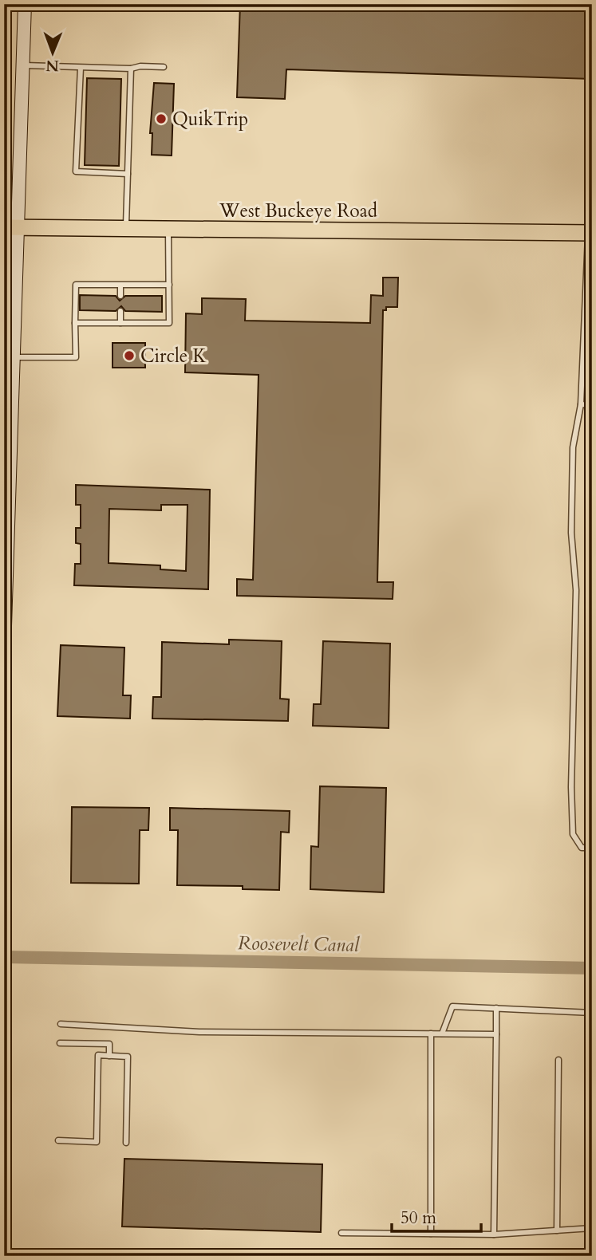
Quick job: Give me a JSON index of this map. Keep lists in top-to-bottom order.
{
  "streets": {
    "main road": ["West Buckeye Road"]
  },
  "water": ["Roosevelt Canal"],
  "places": ["QuikTrip", "Circle K"],
  "scale_bar": "50 m",
  "north": "bottom"
}
